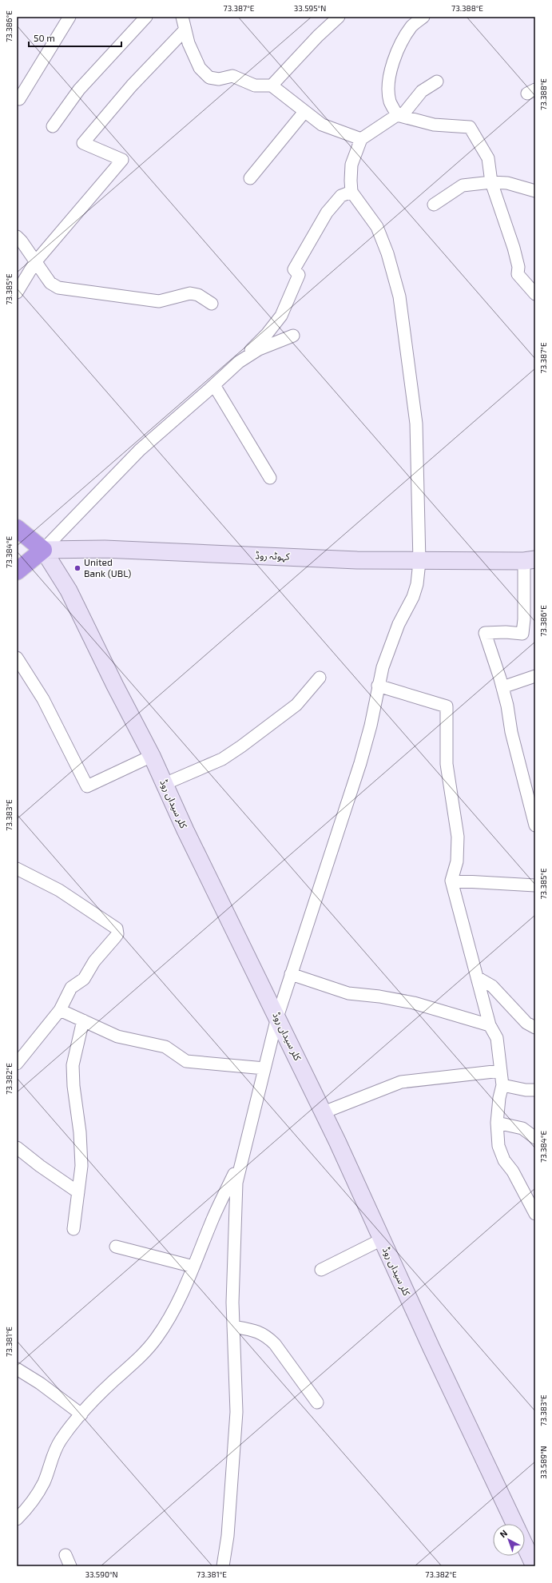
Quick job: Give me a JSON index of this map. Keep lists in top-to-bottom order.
{
  "streets": {
    "main road": ["کہوٹہ روڈ", "کلر سیداں روڈ"]
  },
  "crossings": [
    ["کہوٹہ روڈ", "کلر سیداں روڈ"]
  ],
  "places": ["United Bank (UBL)"],
  "scale_bar": "50 m",
  "north": "top left",
  "coordinates": [
    "73.387°E",
    "33.595°N",
    "73.388°E",
    "73.386°E",
    "73.385°E",
    "73.384°E",
    "73.383°E",
    "73.382°E",
    "73.381°E",
    "33.589°N",
    "33.590°N"
  ]
}
